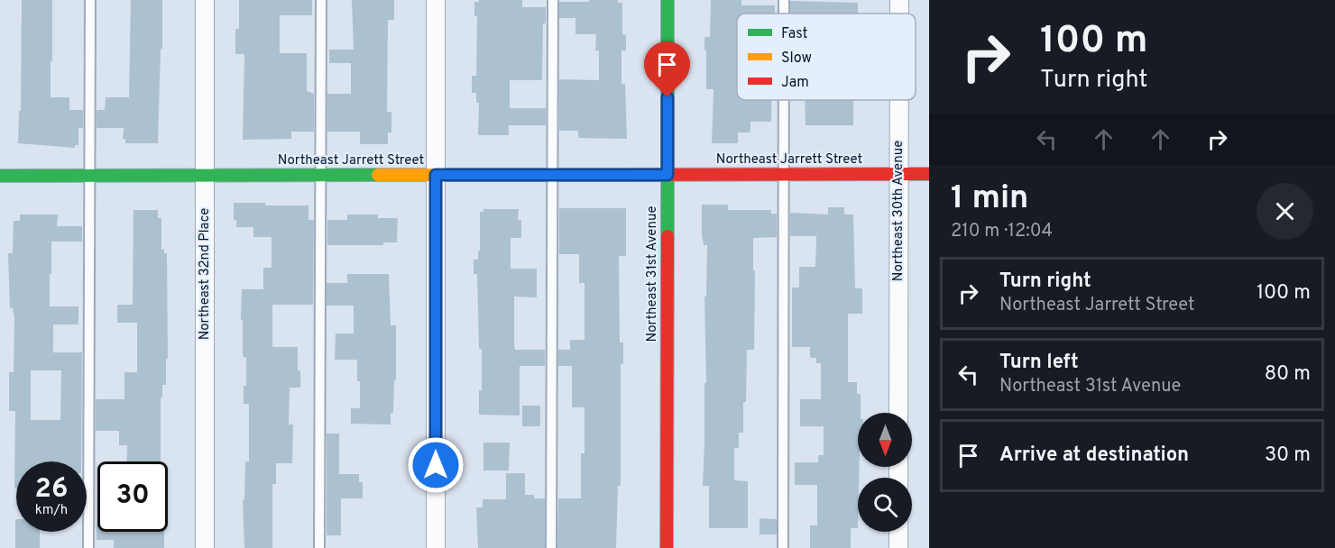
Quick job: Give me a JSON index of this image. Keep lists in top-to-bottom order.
{
  "streets": {
    "street": [
      "Northeast Jarrett Street",
      "Northeast 30th Avenue",
      "Northeast 32nd Place",
      "Northeast 31st Avenue"
    ]
  },
  "crossings": [
    ["Northeast Jarrett Street", "Northeast 30th Avenue"],
    ["Northeast Jarrett Street", "Northeast 32nd Place"],
    ["Northeast Jarrett Street", "Northeast 31st Avenue"]
  ],
  "legend": ["Fast", "Slow", "Jam"],
  "north": "bottom",
  "page": {
    "turn": ["100 m", "Turn right"],
    "heading": ["1 min", "210 m · 12:04"],
    "list": [
      {
        "name": "Turn right",
        "note": "Northeast Jarrett Street",
        "value": "100 m"
      },
      {
        "name": "Turn left",
        "note": "Northeast 31st Avenue",
        "value": "80 m"
      },
      {
        "name": "Arrive at destination",
        "value": "30 m"
      }
    ],
    "speed": "26 km/h",
    "limit": "30"
  }
}
